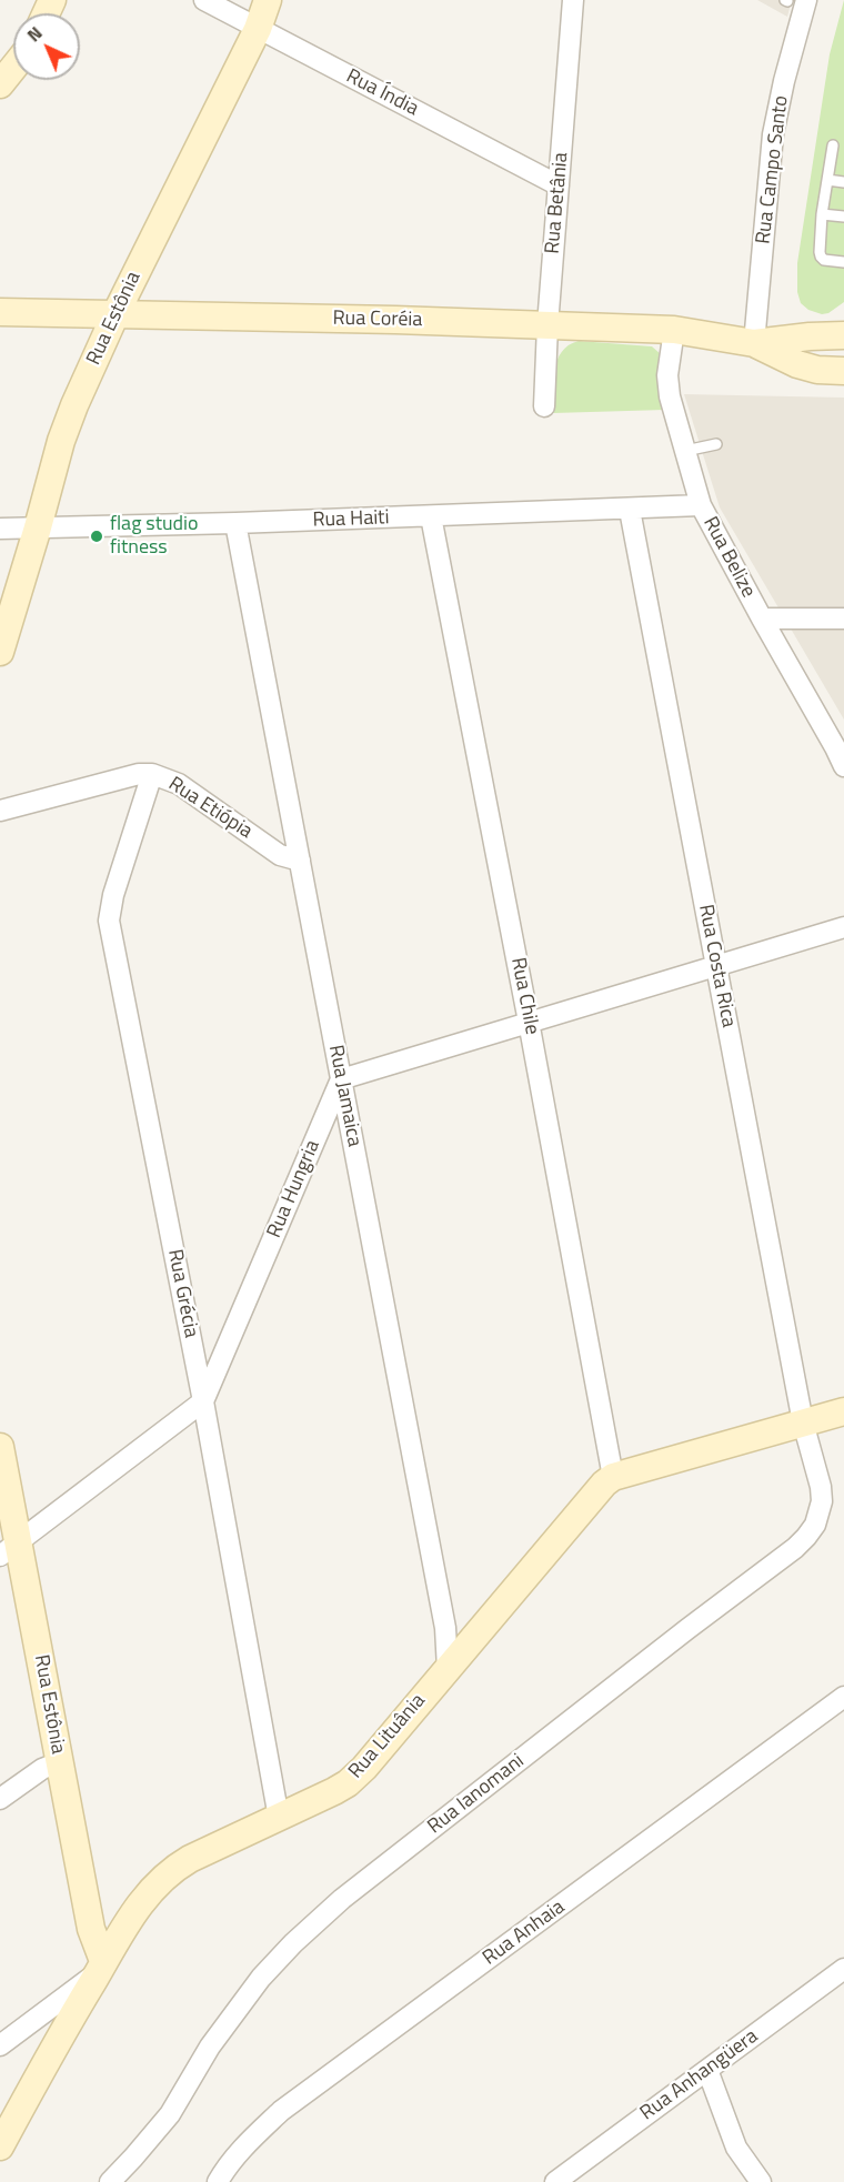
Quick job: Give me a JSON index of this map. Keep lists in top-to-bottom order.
{
  "streets": {
    "street": [
      "Rua Índia",
      "Rua Campo Santo",
      "Rua Betânia",
      "Rua Estônia",
      "Rua Coréia",
      "Rua Haiti",
      "Rua Belize",
      "Rua Etiópia",
      "Rua Costa Rica",
      "Rua Chile",
      "Rua Jamaica",
      "Rua Hungria",
      "Rua Grécia",
      "Rua Lituânia",
      "Rua Ianomani",
      "Rua Anhaia",
      "Rua Anhangüera"
    ]
  },
  "crossings": [
    ["Rua Índia", "Rua Betânia"],
    ["Rua Índia", "Rua Estônia"],
    ["Rua Campo Santo", "Rua Coréia"],
    ["Rua Betânia", "Rua Coréia"],
    ["Rua Estônia", "Rua Coréia"],
    ["Rua Estônia", "Rua Haiti"],
    ["Rua Estônia", "Rua Hungria"],
    ["Rua Estônia", "Rua Lituânia"],
    ["Rua Coréia", "Rua Belize"],
    ["Rua Haiti", "Rua Belize"],
    ["Rua Haiti", "Rua Costa Rica"],
    ["Rua Haiti", "Rua Chile"],
    ["Rua Haiti", "Rua Jamaica"],
    ["Rua Etiópia", "Rua Jamaica"],
    ["Rua Etiópia", "Rua Grécia"],
    ["Rua Costa Rica", "Rua Lituânia"],
    ["Rua Costa Rica", "Rua Ianomani"],
    ["Rua Chile", "Rua Lituânia"],
    ["Rua Jamaica", "Rua Hungria"],
    ["Rua Jamaica", "Rua Lituânia"],
    ["Rua Hungria", "Rua Grécia"],
    ["Rua Grécia", "Rua Lituânia"],
    ["Rua Lituânia", "Rua Ianomani"]
  ],
  "places": ["flag studio fitness"],
  "north": "top left"
}
